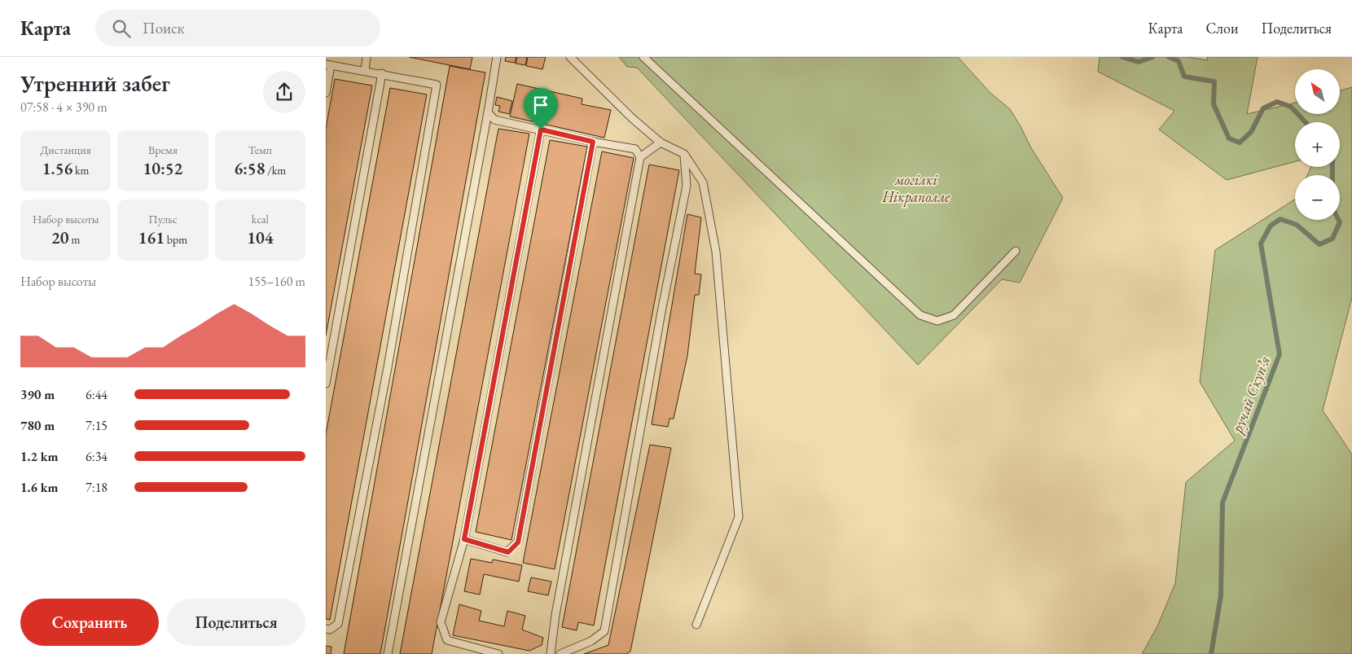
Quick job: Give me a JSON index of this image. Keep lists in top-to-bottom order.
{
  "water": ["ручай Скупʼя"],
  "parks": ["могілкі Нікраполле"],
  "north": "top left",
  "page": {
    "header": "Карта",
    "search": "Поиск",
    "nav": ["Карта", "Слои", "Поделиться"],
    "heading": ["Утренний забег", "07:58 · 4 × 390 m"],
    "map_buttons": ["+", "−"],
    "stats": [
      ["Дистанция", "1.56 km"],
      ["Время", "10:52"],
      ["Темп", "6:58 /km"],
      ["Набор высоты", "20 m"],
      ["Пульс", "161 bpm"],
      ["kcal", "104"]
    ],
    "chart": ["Набор высоты", "155–160 m"],
    "list": [
      {
        "name": "390 m",
        "note": "6:44"
      },
      {
        "name": "780 m",
        "note": "7:15"
      },
      {
        "name": "1.2 km",
        "note": "6:34"
      },
      {
        "name": "1.6 km",
        "note": "7:18"
      }
    ],
    "buttons": ["Сохранить", "Поделиться"]
  }
}
